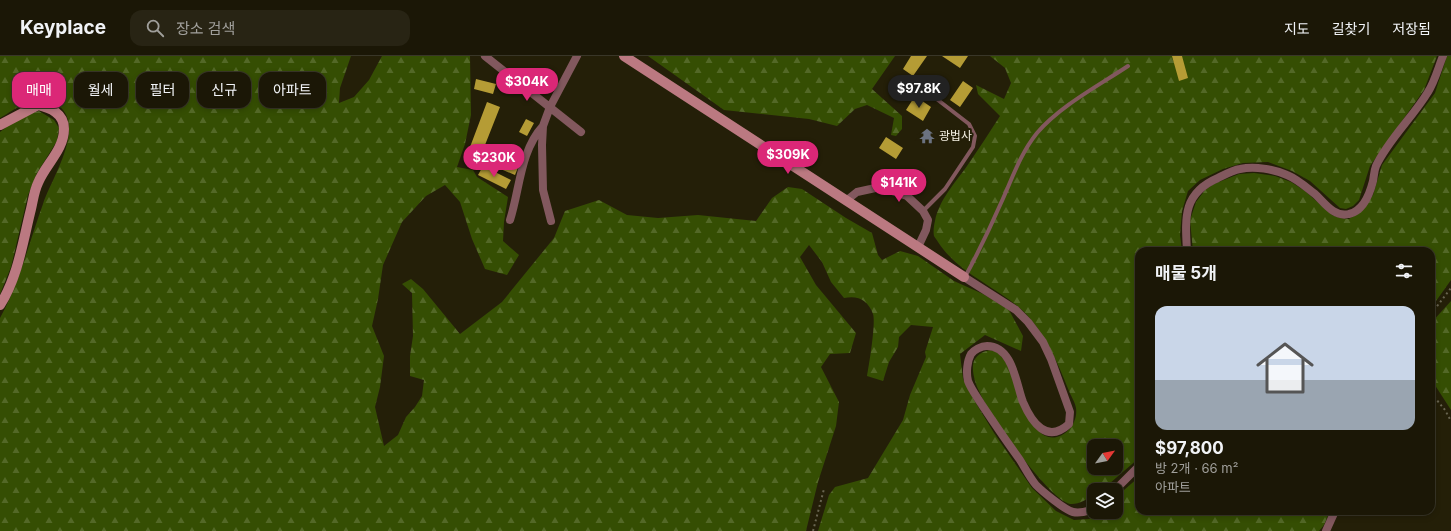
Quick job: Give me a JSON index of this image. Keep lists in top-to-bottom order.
{
  "places": {
    "temple": ["광법사"]
  },
  "north": "top right",
  "page": {
    "header": "Keyplace",
    "search": "장소 검색",
    "nav": ["지도", "길찾기", "저장됨"],
    "price": [
      "$304K",
      "$97.8K",
      "$309K",
      "$230K",
      "$141K"
    ],
    "chip": [
      "매매",
      "월세",
      "필터",
      "신규",
      "아파트"
    ],
    "heading": "매물 5개",
    "list": [
      {
        "name": "$97,800",
        "note": "방 2개 · 66 m² · 아파트"
      }
    ]
  }
}
